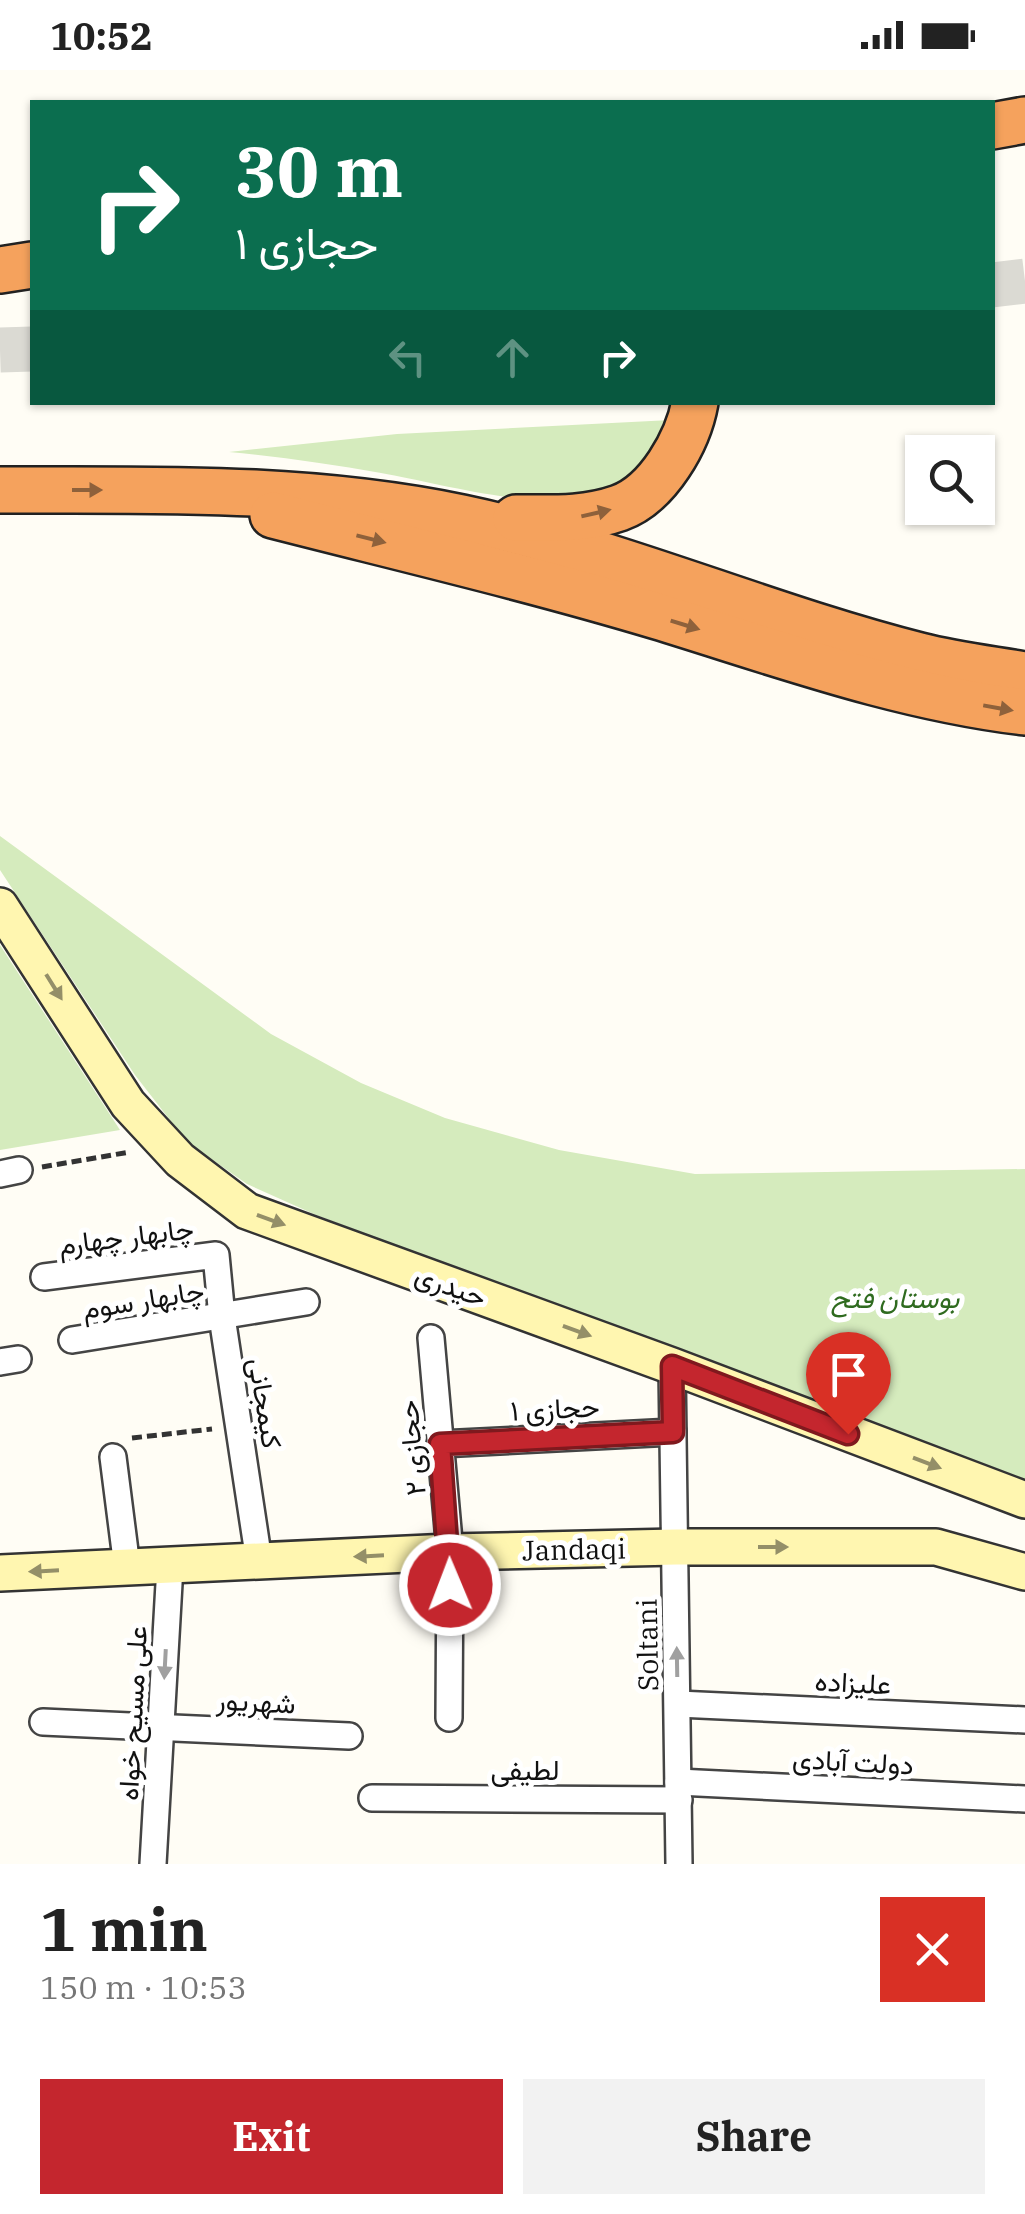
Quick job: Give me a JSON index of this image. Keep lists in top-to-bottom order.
{
  "streets": {
    "street": [
      "چابهار چهارم",
      "حیدری",
      "چابهار سوم",
      "کیمجانی",
      "حجازی ۱",
      "حجازی ۲",
      "Jandaqi",
      "Soltani",
      "علیزاده",
      "شهریور",
      "علی مسیح خواه",
      "دولت آبادی",
      "لطیفی"
    ]
  },
  "crossings": [
    ["چابهار چهارم", "کیمجانی"],
    ["حیدری", "Soltani"],
    ["چابهار سوم", "کیمجانی"],
    ["کیمجانی", "Jandaqi"],
    ["حجازی ۱", "حجازی ۲"],
    ["حجازی ۱", "Soltani"],
    ["حجازی ۲", "Jandaqi"],
    ["Jandaqi", "Soltani"],
    ["Jandaqi", "علی مسیح خواه"],
    ["Soltani", "علیزاده"],
    ["Soltani", "دولت آبادی"],
    ["Soltani", "لطیفی"],
    ["شهریور", "علی مسیح خواه"],
    ["دولت آبادی", "لطیفی"]
  ],
  "one_way": ["حیدری", "علی مسیح خواه"],
  "parks": ["بوستان فتح"],
  "page": {
    "status": "10:52",
    "turn": ["30 m", "حجازی ۱"],
    "heading": ["1 min", "150 m · 10:53"],
    "buttons": ["Exit", "Share"]
  }
}
